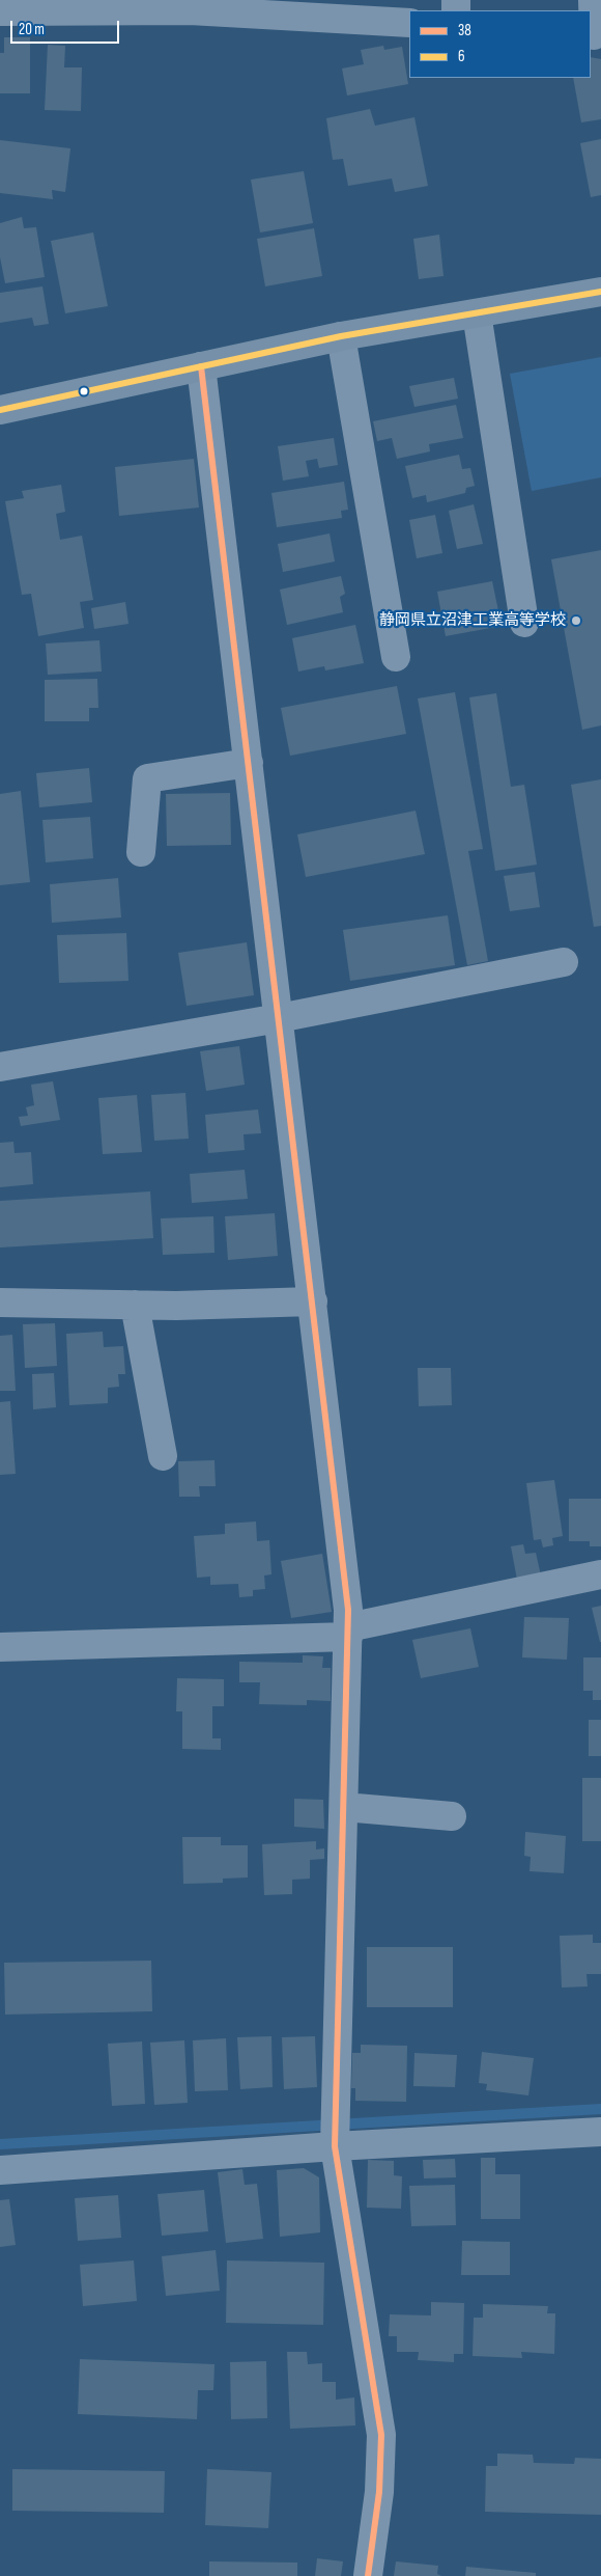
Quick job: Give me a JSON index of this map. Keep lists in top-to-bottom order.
{
  "places": ["静岡県立沼津工業高等学校"],
  "lines": ["transit line 6", "transit line 38"],
  "legend": ["38", "6"],
  "scale_bar": "20 m"
}
